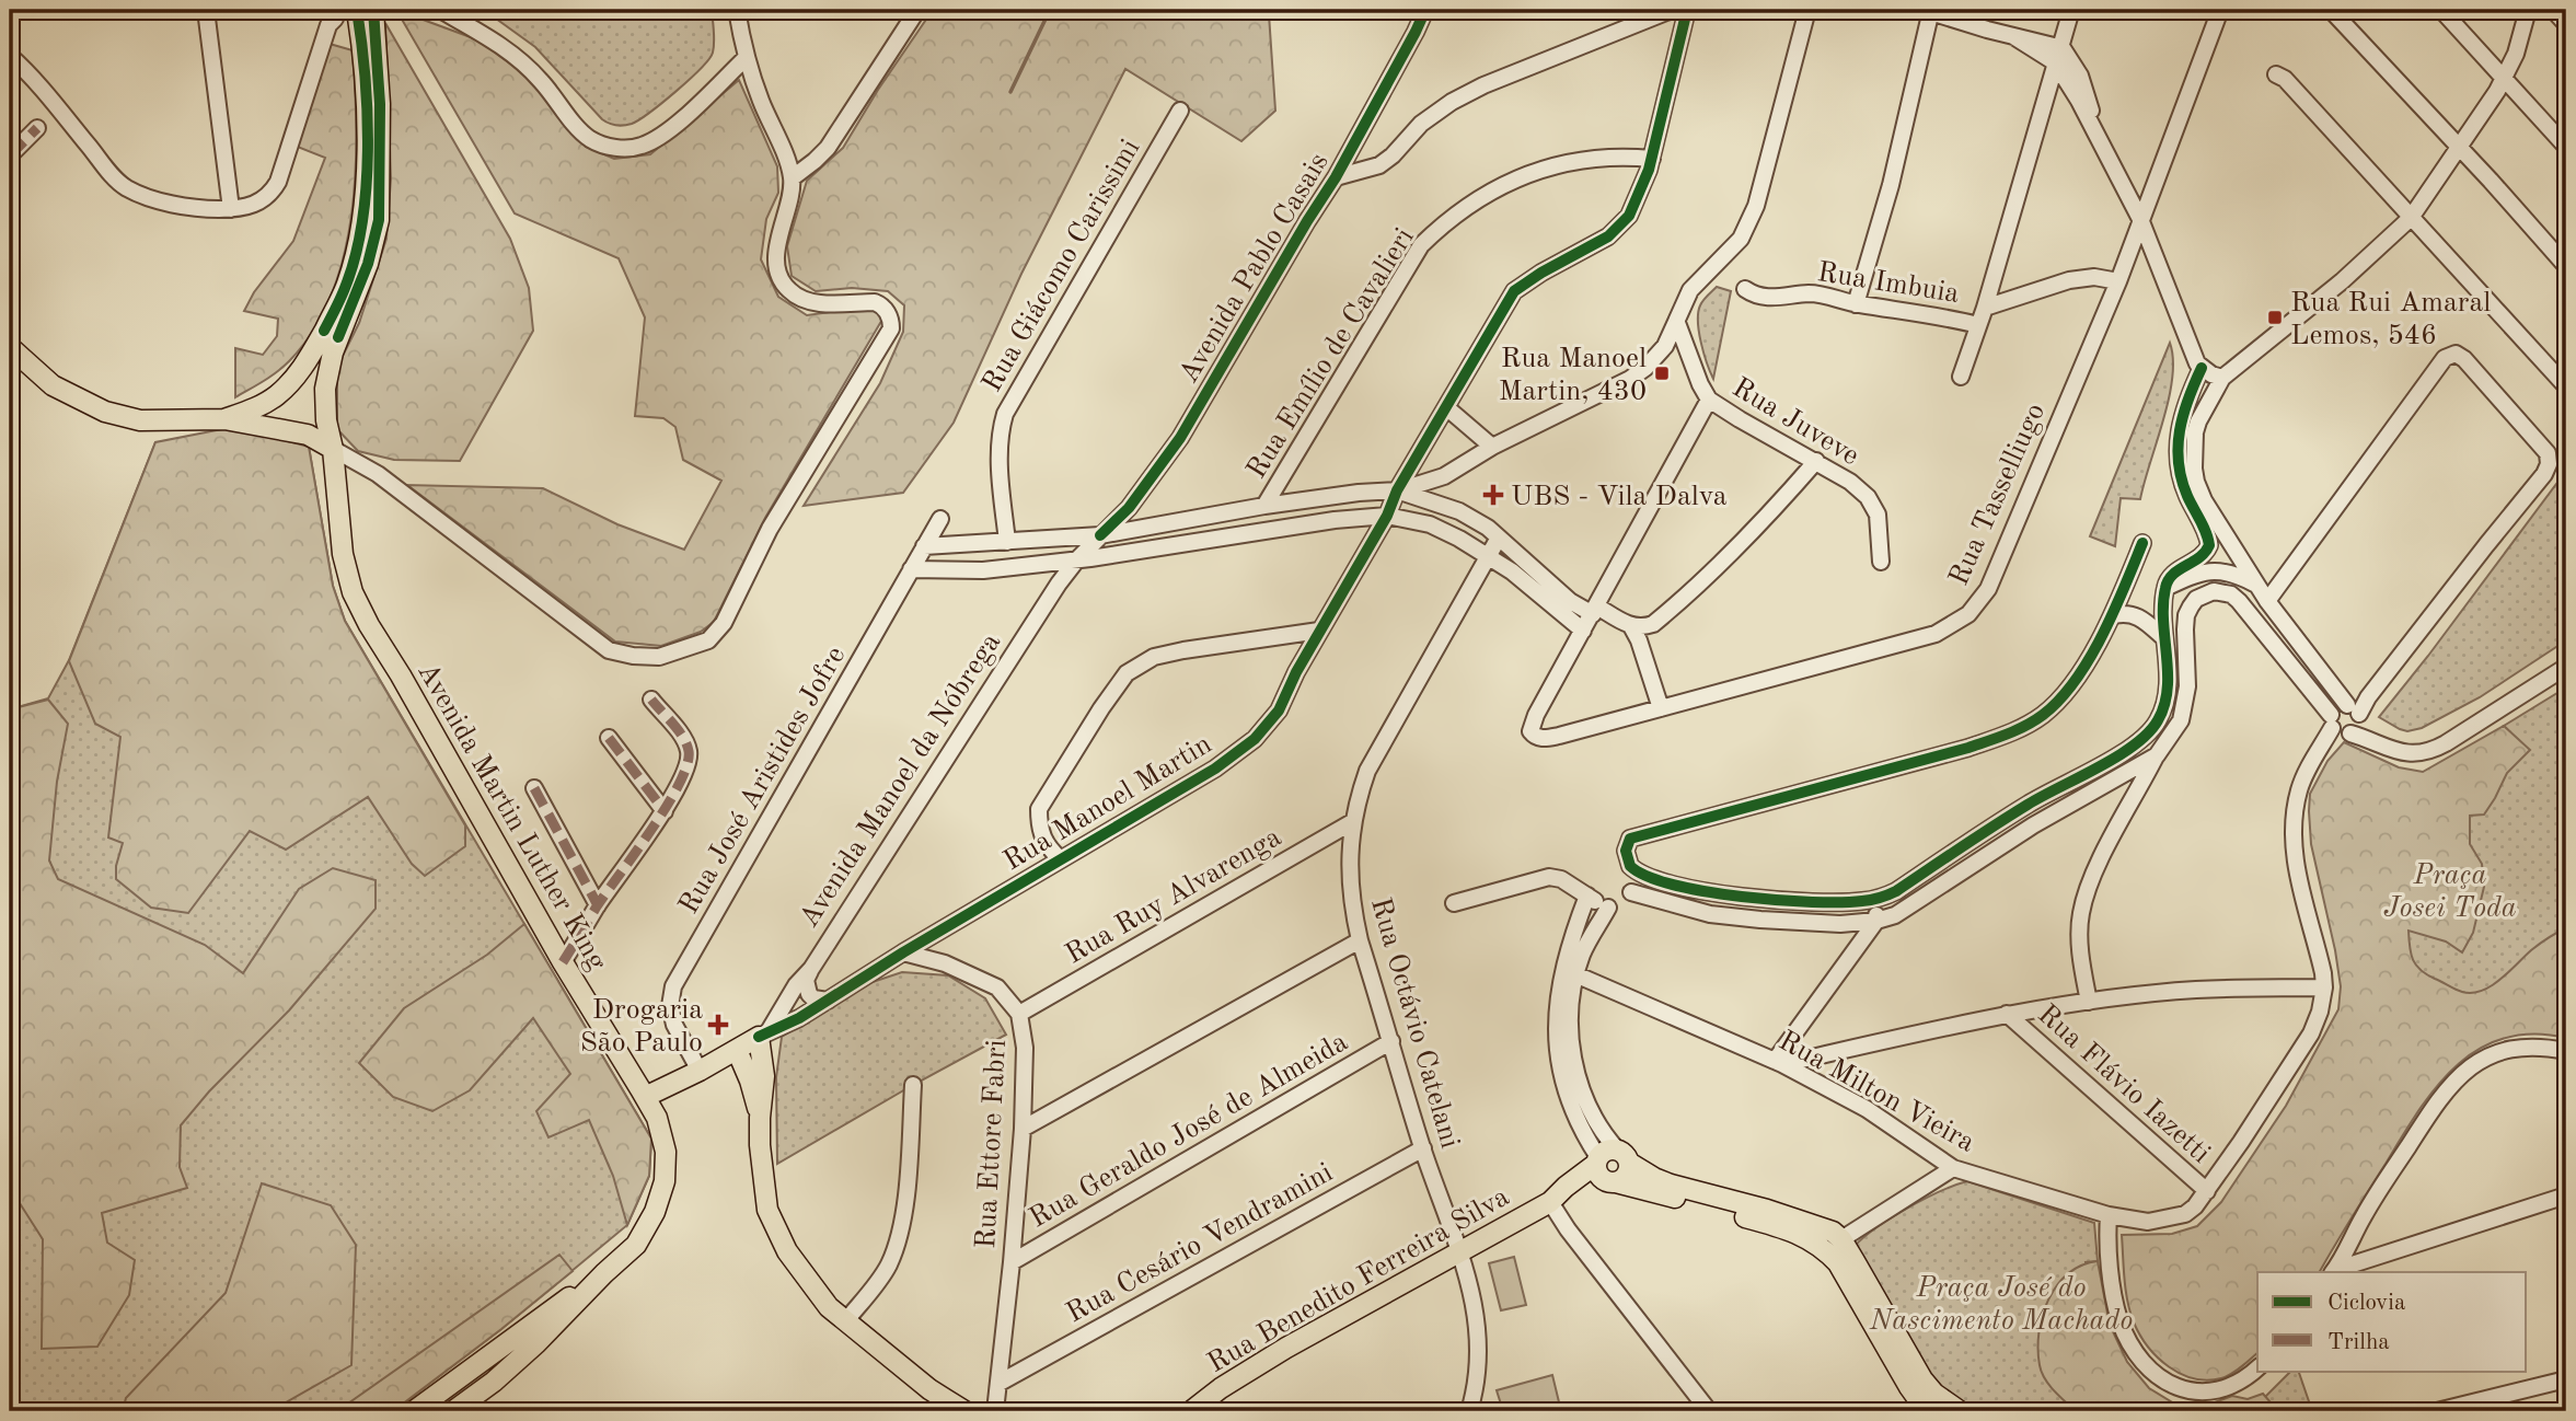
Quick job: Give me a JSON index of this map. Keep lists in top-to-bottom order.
{
  "streets": {
    "main road": ["Rua Manoel Martin", "Avenida Martin Luther King", "Rua Benedito Ferreira Silva"],
    "street": [
      "Rua Giácomo Carissimi",
      "Avenida Pablo Casais",
      "Rua Imbuia",
      "Rua Emílio de Cavalieri",
      "Rua Juveve",
      "Rua Tasselliugo",
      "Rua José Aristides Jofre",
      "Avenida Manoel da Nóbrega",
      "Rua Ruy Alvarenga",
      "Rua Octávio Catelani",
      "Rua Flávio Iazetti",
      "Rua Milton Vieira",
      "Rua Geraldo José de Almeida",
      "Rua Ettore Fabri",
      "Rua Cesário Vendramini"
    ]
  },
  "crossings": [
    ["Avenida Pablo Casais", "Avenida Manoel da Nóbrega"],
    ["Rua Imbuia", "Rua Tasselliugo"],
    ["Rua Emílio de Cavalieri", "Rua Manoel Martin"],
    ["Rua José Aristides Jofre", "Rua Manoel Martin"],
    ["Avenida Manoel da Nóbrega", "Rua Manoel Martin"],
    ["Rua Manoel Martin", "Avenida Martin Luther King"],
    ["Rua Manoel Martin", "Rua Ettore Fabri"],
    ["Rua Ruy Alvarenga", "Rua Octávio Catelani"],
    ["Rua Ruy Alvarenga", "Rua Ettore Fabri"],
    ["Rua Octávio Catelani", "Rua Geraldo José de Almeida"],
    ["Rua Octávio Catelani", "Rua Cesário Vendramini"],
    ["Rua Octávio Catelani", "Rua Benedito Ferreira Silva"],
    ["Rua Flávio Iazetti", "Rua Milton Vieira"],
    ["Rua Geraldo José de Almeida", "Rua Ettore Fabri"],
    ["Rua Ettore Fabri", "Rua Cesário Vendramini"]
  ],
  "parks": ["Praça Josei Toda", "Praça José do Nascimento Machado"],
  "places": {
    "transit": ["Rua Rui Amaral Lemos, 546", "Rua Manoel Martin, 430"],
    "health": ["UBS - Vila Dalva", "Drogaria São Paulo"]
  },
  "legend": ["Ciclovia", "Trilha"]
}
